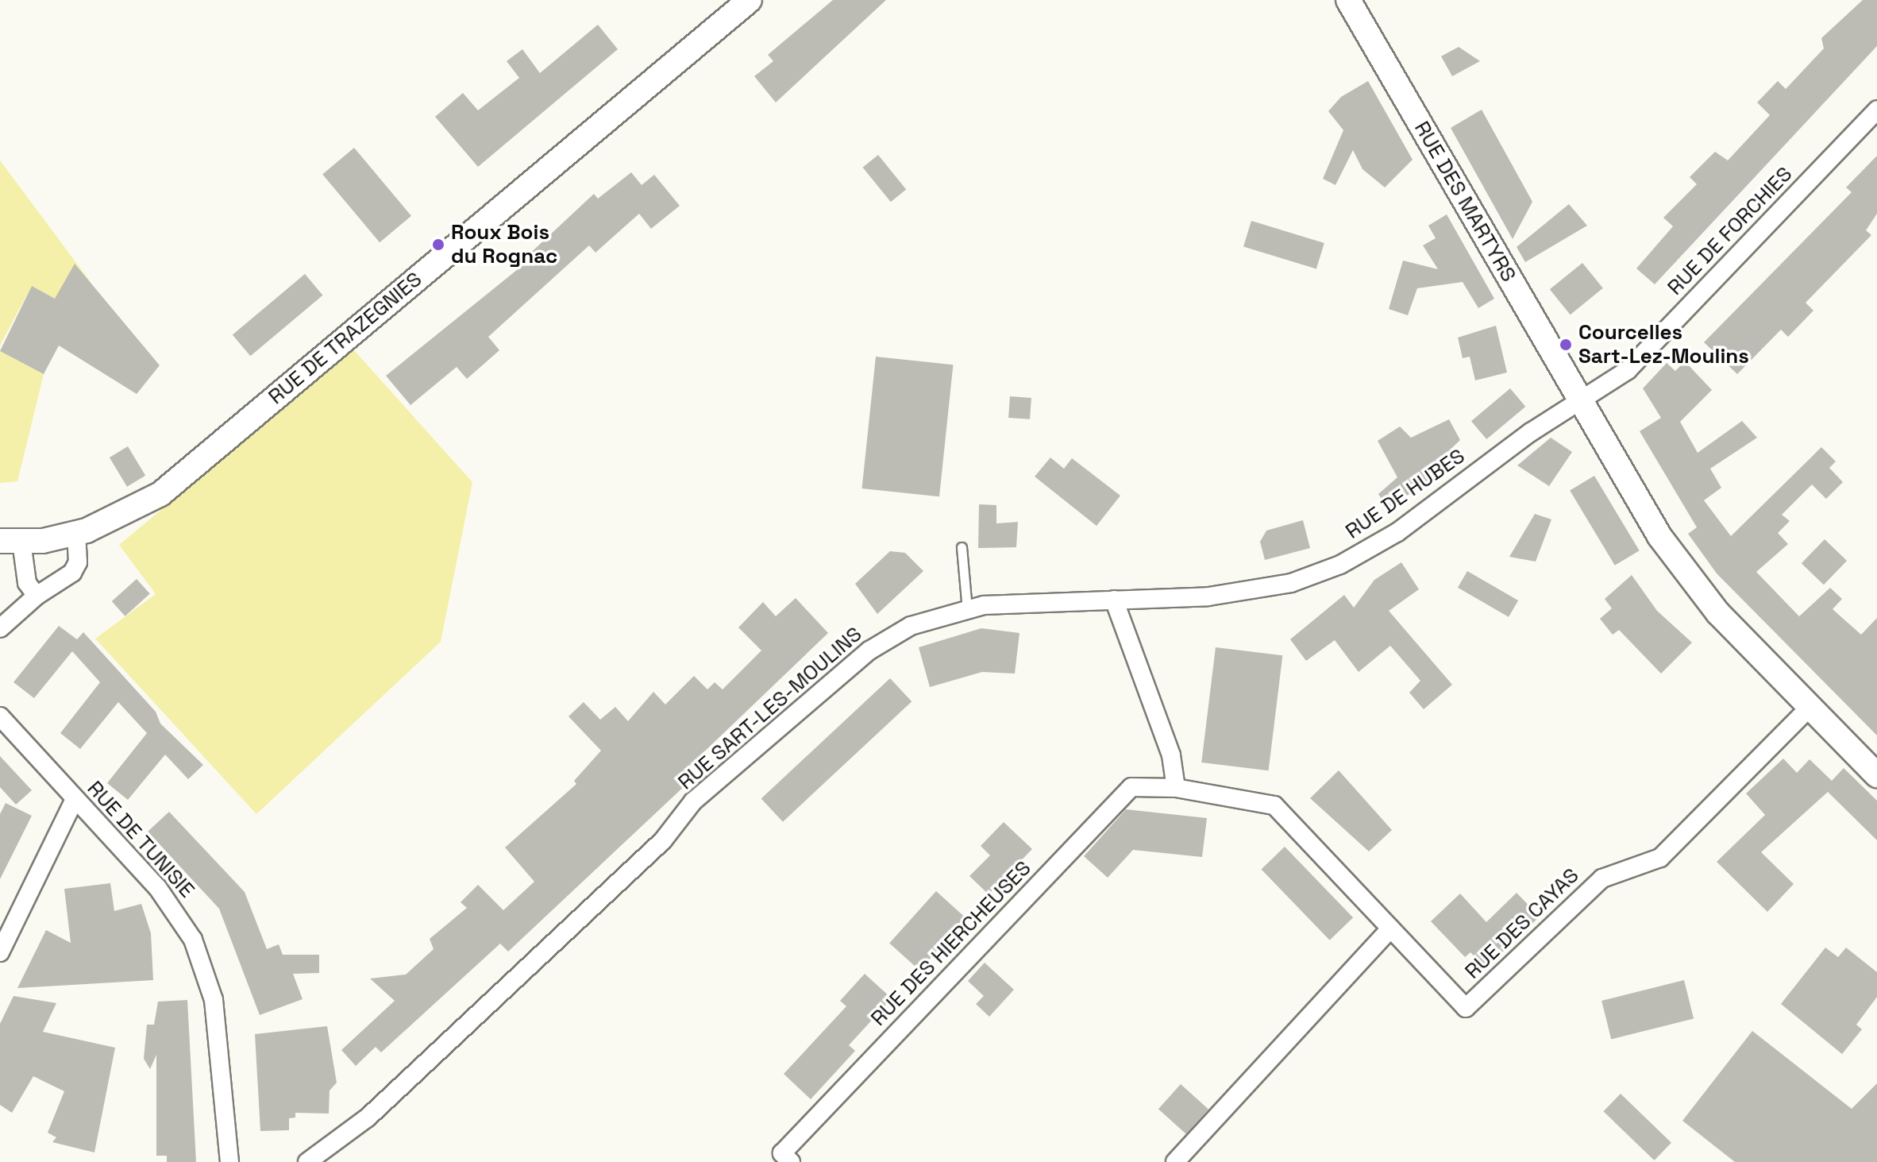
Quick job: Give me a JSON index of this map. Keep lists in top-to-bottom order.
{
  "streets": {
    "main road": ["RUE DES MARTYRS", "RUE DE TRAZEGNIES"],
    "street": [
      "RUE DE FORCHIES",
      "RUE DE HUBES",
      "RUE SART-LES-MOULINS",
      "RUE DE TUNISIE",
      "RUE DES CAYAS",
      "RUE DES HIERCHEUSES"
    ]
  },
  "crossings": [
    ["RUE DES MARTYRS", "RUE DE FORCHIES"],
    ["RUE DES MARTYRS", "RUE DE HUBES"],
    ["RUE DES MARTYRS", "RUE DES CAYAS"],
    ["RUE DE FORCHIES", "RUE DE HUBES"],
    ["RUE DE HUBES", "RUE SART-LES-MOULINS"],
    ["RUE DES CAYAS", "RUE DES HIERCHEUSES"]
  ],
  "places": ["Roux Bois du Rognac", "Courcelles Sart-Lez-Moulins"]
}
